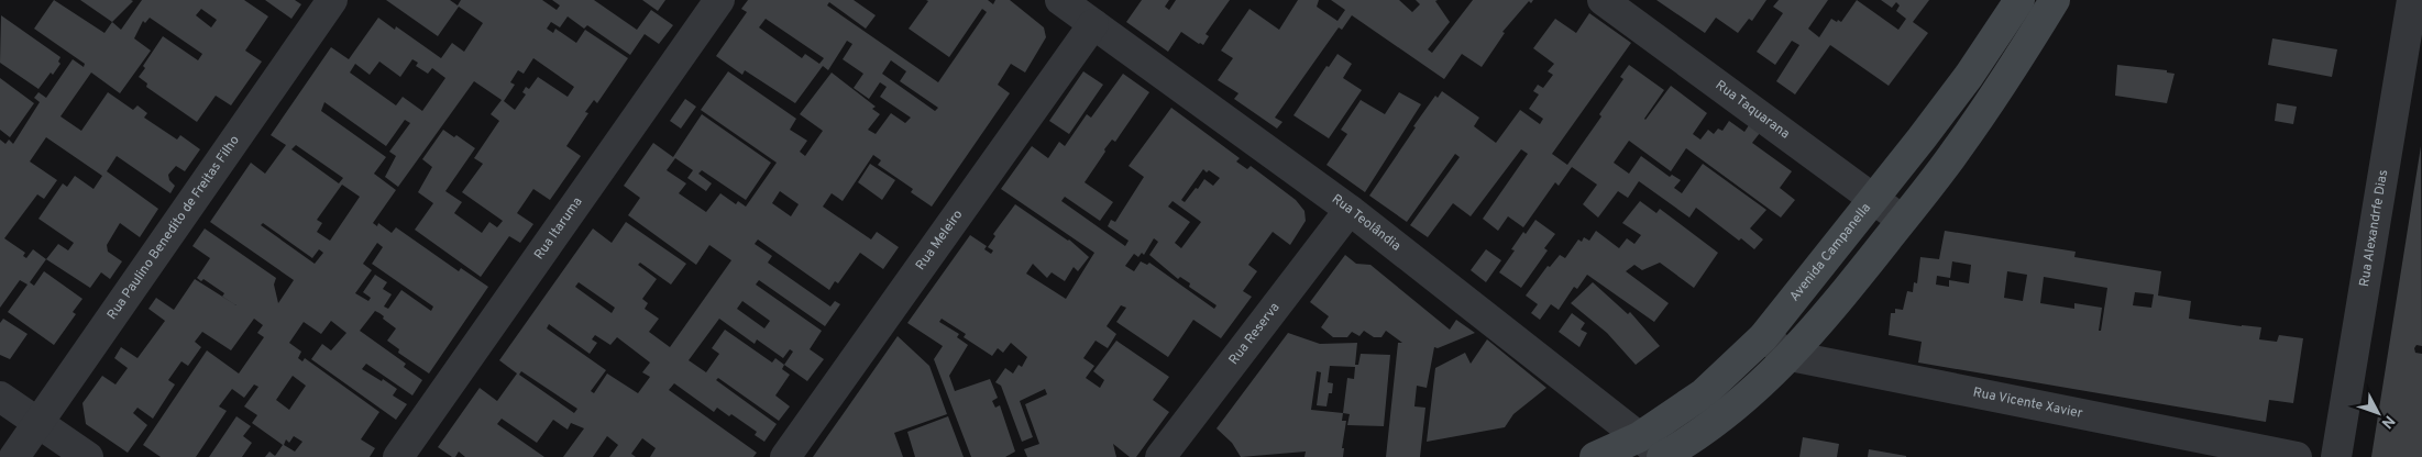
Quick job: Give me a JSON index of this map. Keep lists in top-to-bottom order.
{
  "streets": {
    "main road": ["Avenida Campanella"],
    "street": [
      "Rua Taquarana",
      "Rua Teolândia",
      "Rua Paulino Benedito de Freitas Filho",
      "Rua Itaruma",
      "Rua Alexandrfe Dias",
      "Rua Meleiro",
      "Rua Reserva",
      "Rua Vicente Xavier"
    ]
  },
  "crossings": [
    ["Rua Taquarana", "Avenida Campanella"],
    ["Rua Teolândia", "Rua Meleiro"],
    ["Rua Teolândia", "Avenida Campanella"],
    ["Rua Teolândia", "Rua Reserva"],
    ["Avenida Campanella", "Rua Vicente Xavier"]
  ],
  "north": "bottom right"
}
